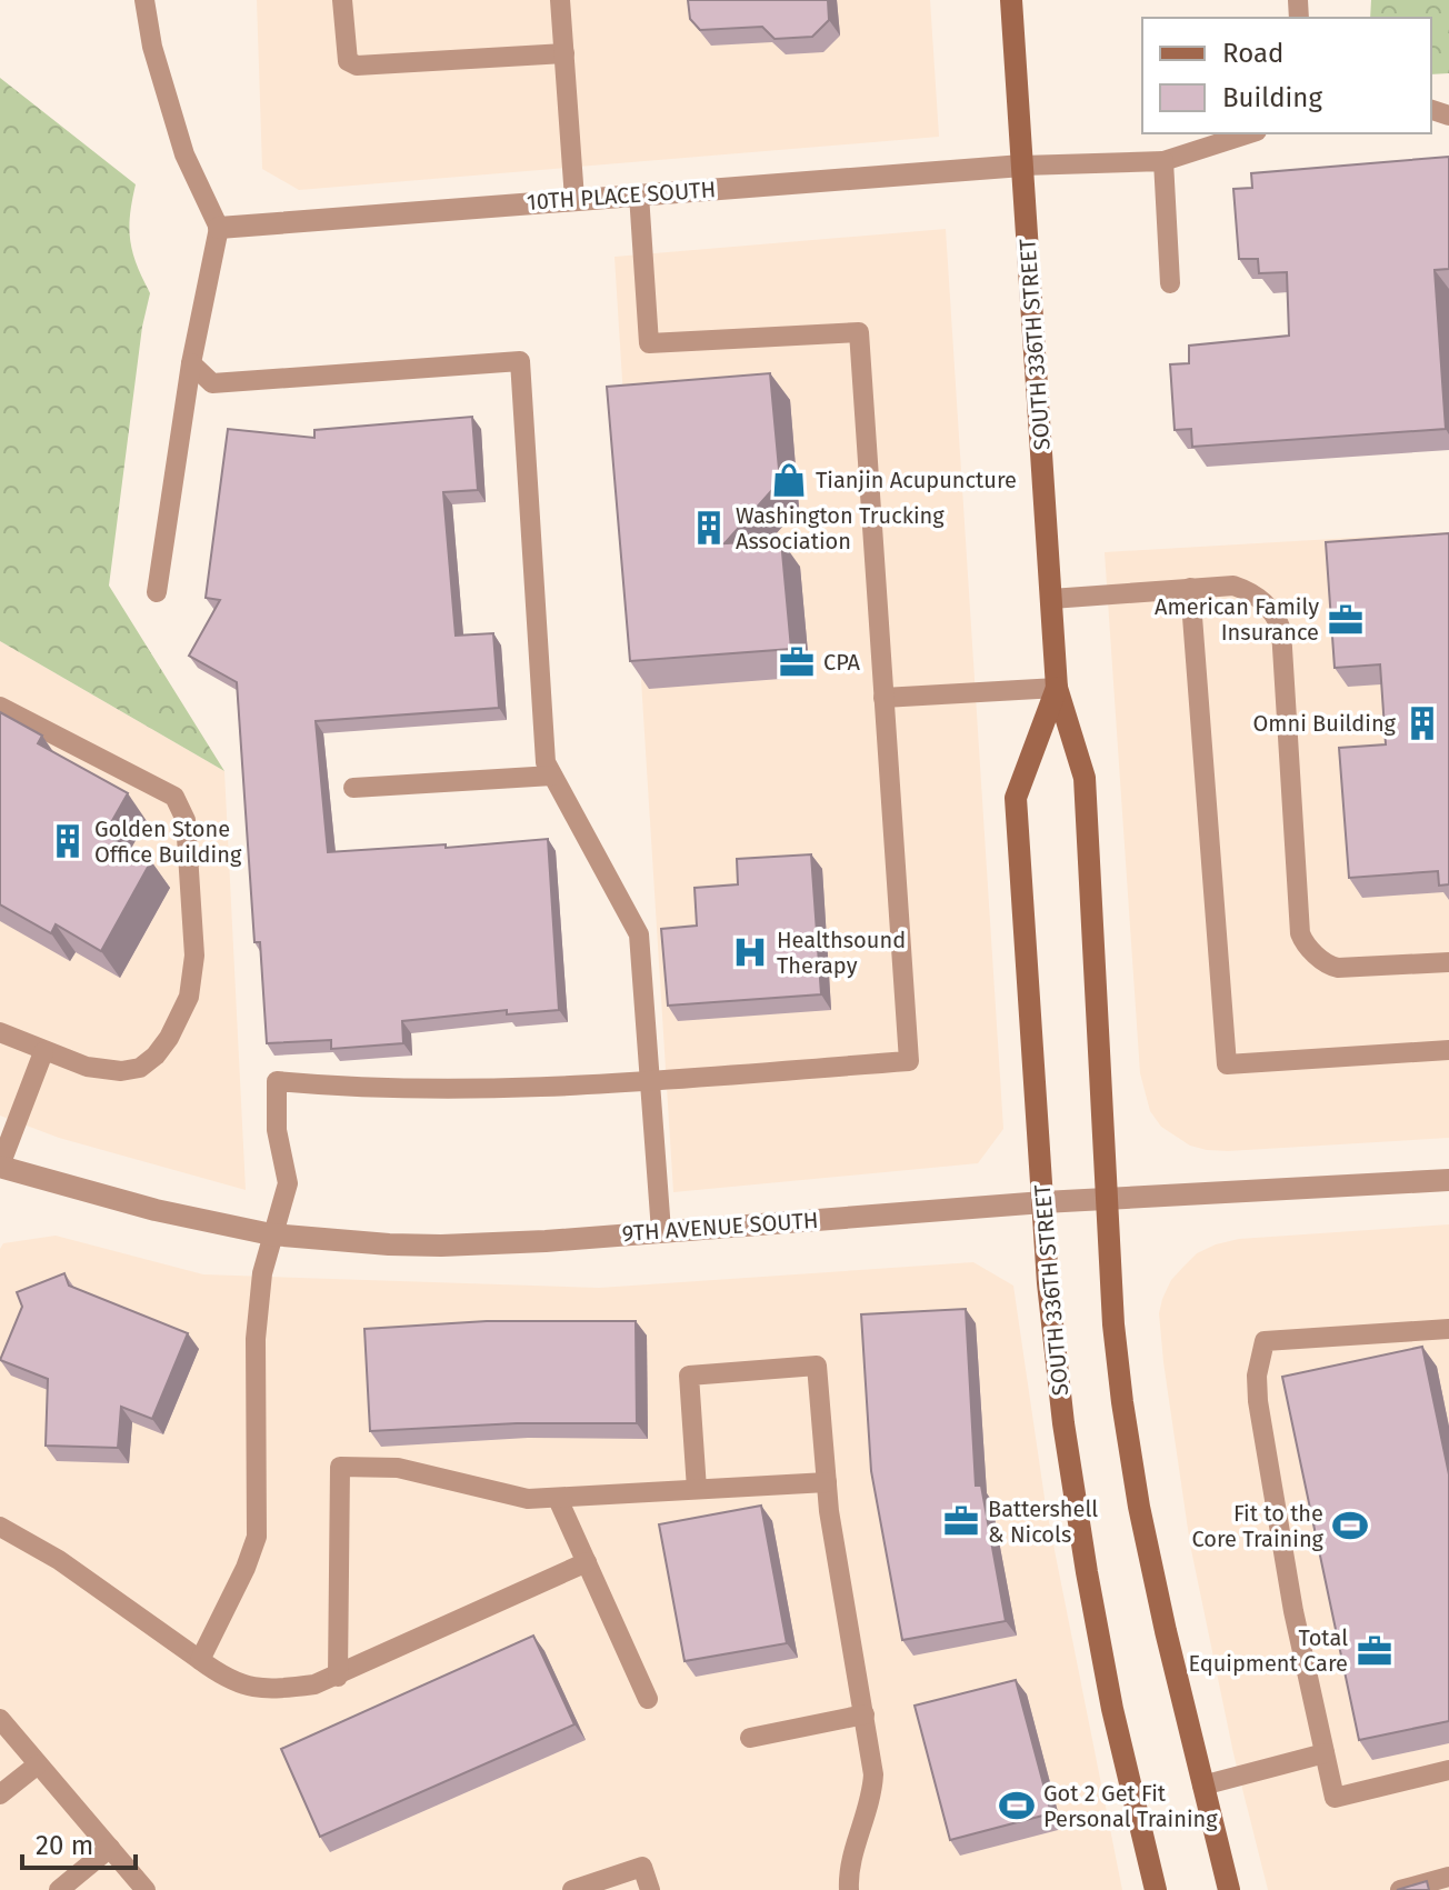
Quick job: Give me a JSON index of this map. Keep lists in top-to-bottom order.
{
  "streets": {
    "main road": ["SOUTH 336TH STREET"],
    "street": ["10TH PLACE SOUTH", "9TH AVENUE SOUTH"]
  },
  "crossings": [
    ["10TH PLACE SOUTH", "SOUTH 336TH STREET"],
    ["SOUTH 336TH STREET", "9TH AVENUE SOUTH"]
  ],
  "places": {
    "shop": ["Tianjin Acupuncture"],
    "building": ["Washington Trucking Association", "Omni Building", "Golden Stone Office Building"],
    "office": [
      "American Family Insurance",
      "CPA",
      "Battershell & Nicols",
      "Total Equipment Care"
    ],
    "hospital": ["Healthsound Therapy"],
    "sports": ["Fit to the Core Training", "Got 2 Get Fit Personal Training"]
  },
  "legend": ["Road", "Building"],
  "scale_bar": "20 m"
}
